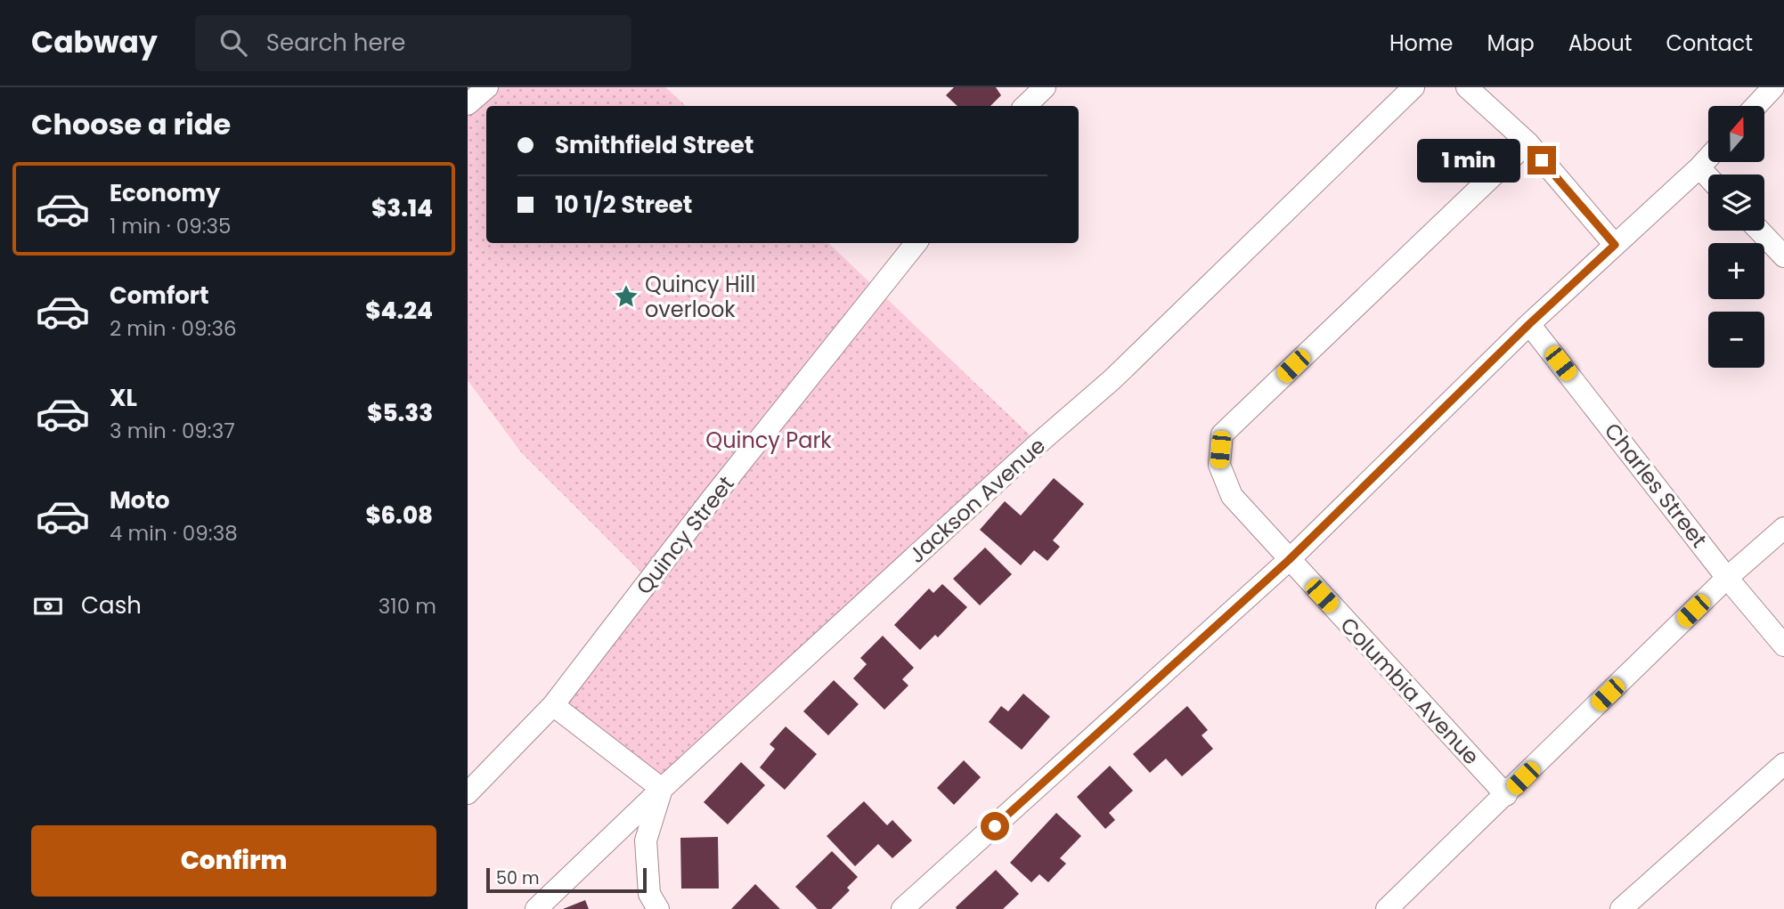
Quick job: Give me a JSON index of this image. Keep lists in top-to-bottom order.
{
  "streets": {
    "street": [
      "Charles Street",
      "Jackson Avenue",
      "Quincy Street",
      "Columbia Avenue"
    ]
  },
  "parks": ["Quincy Park"],
  "places": {
    "place": ["Quincy Hill overlook"]
  },
  "scale_bar": "50 m",
  "north": "top",
  "page": {
    "header": "Cabway",
    "search": "Search here",
    "nav": [
      "Home",
      "Map",
      "About",
      "Contact"
    ],
    "heading": "Choose a ride",
    "map_buttons": ["+", "−"],
    "banner": ["Smithfield Street", "10 1/2 Street"],
    "bubble": "1 min",
    "list": [
      {
        "name": "Economy",
        "note": "1 min · 09:35",
        "value": "$3.14"
      },
      {
        "name": "Comfort",
        "note": "2 min · 09:36",
        "value": "$4.24"
      },
      {
        "name": "XL",
        "note": "3 min · 09:37",
        "value": "$5.33"
      },
      {
        "name": "Moto",
        "note": "4 min · 09:38",
        "value": "$6.08"
      }
    ],
    "pay": ["Cash", "310 m"],
    "buttons": "Confirm",
    "scale": "50 m"
  }
}
